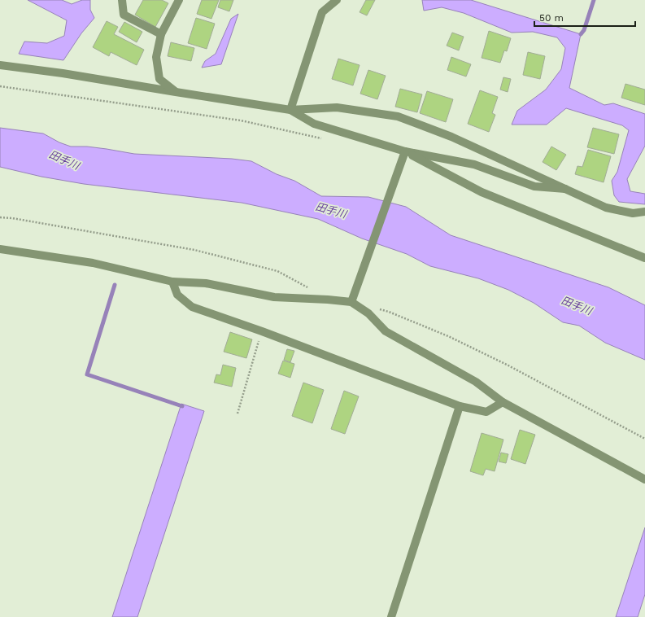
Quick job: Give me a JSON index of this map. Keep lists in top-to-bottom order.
{
  "water": ["田手川"],
  "scale_bar": "50 m"
}
